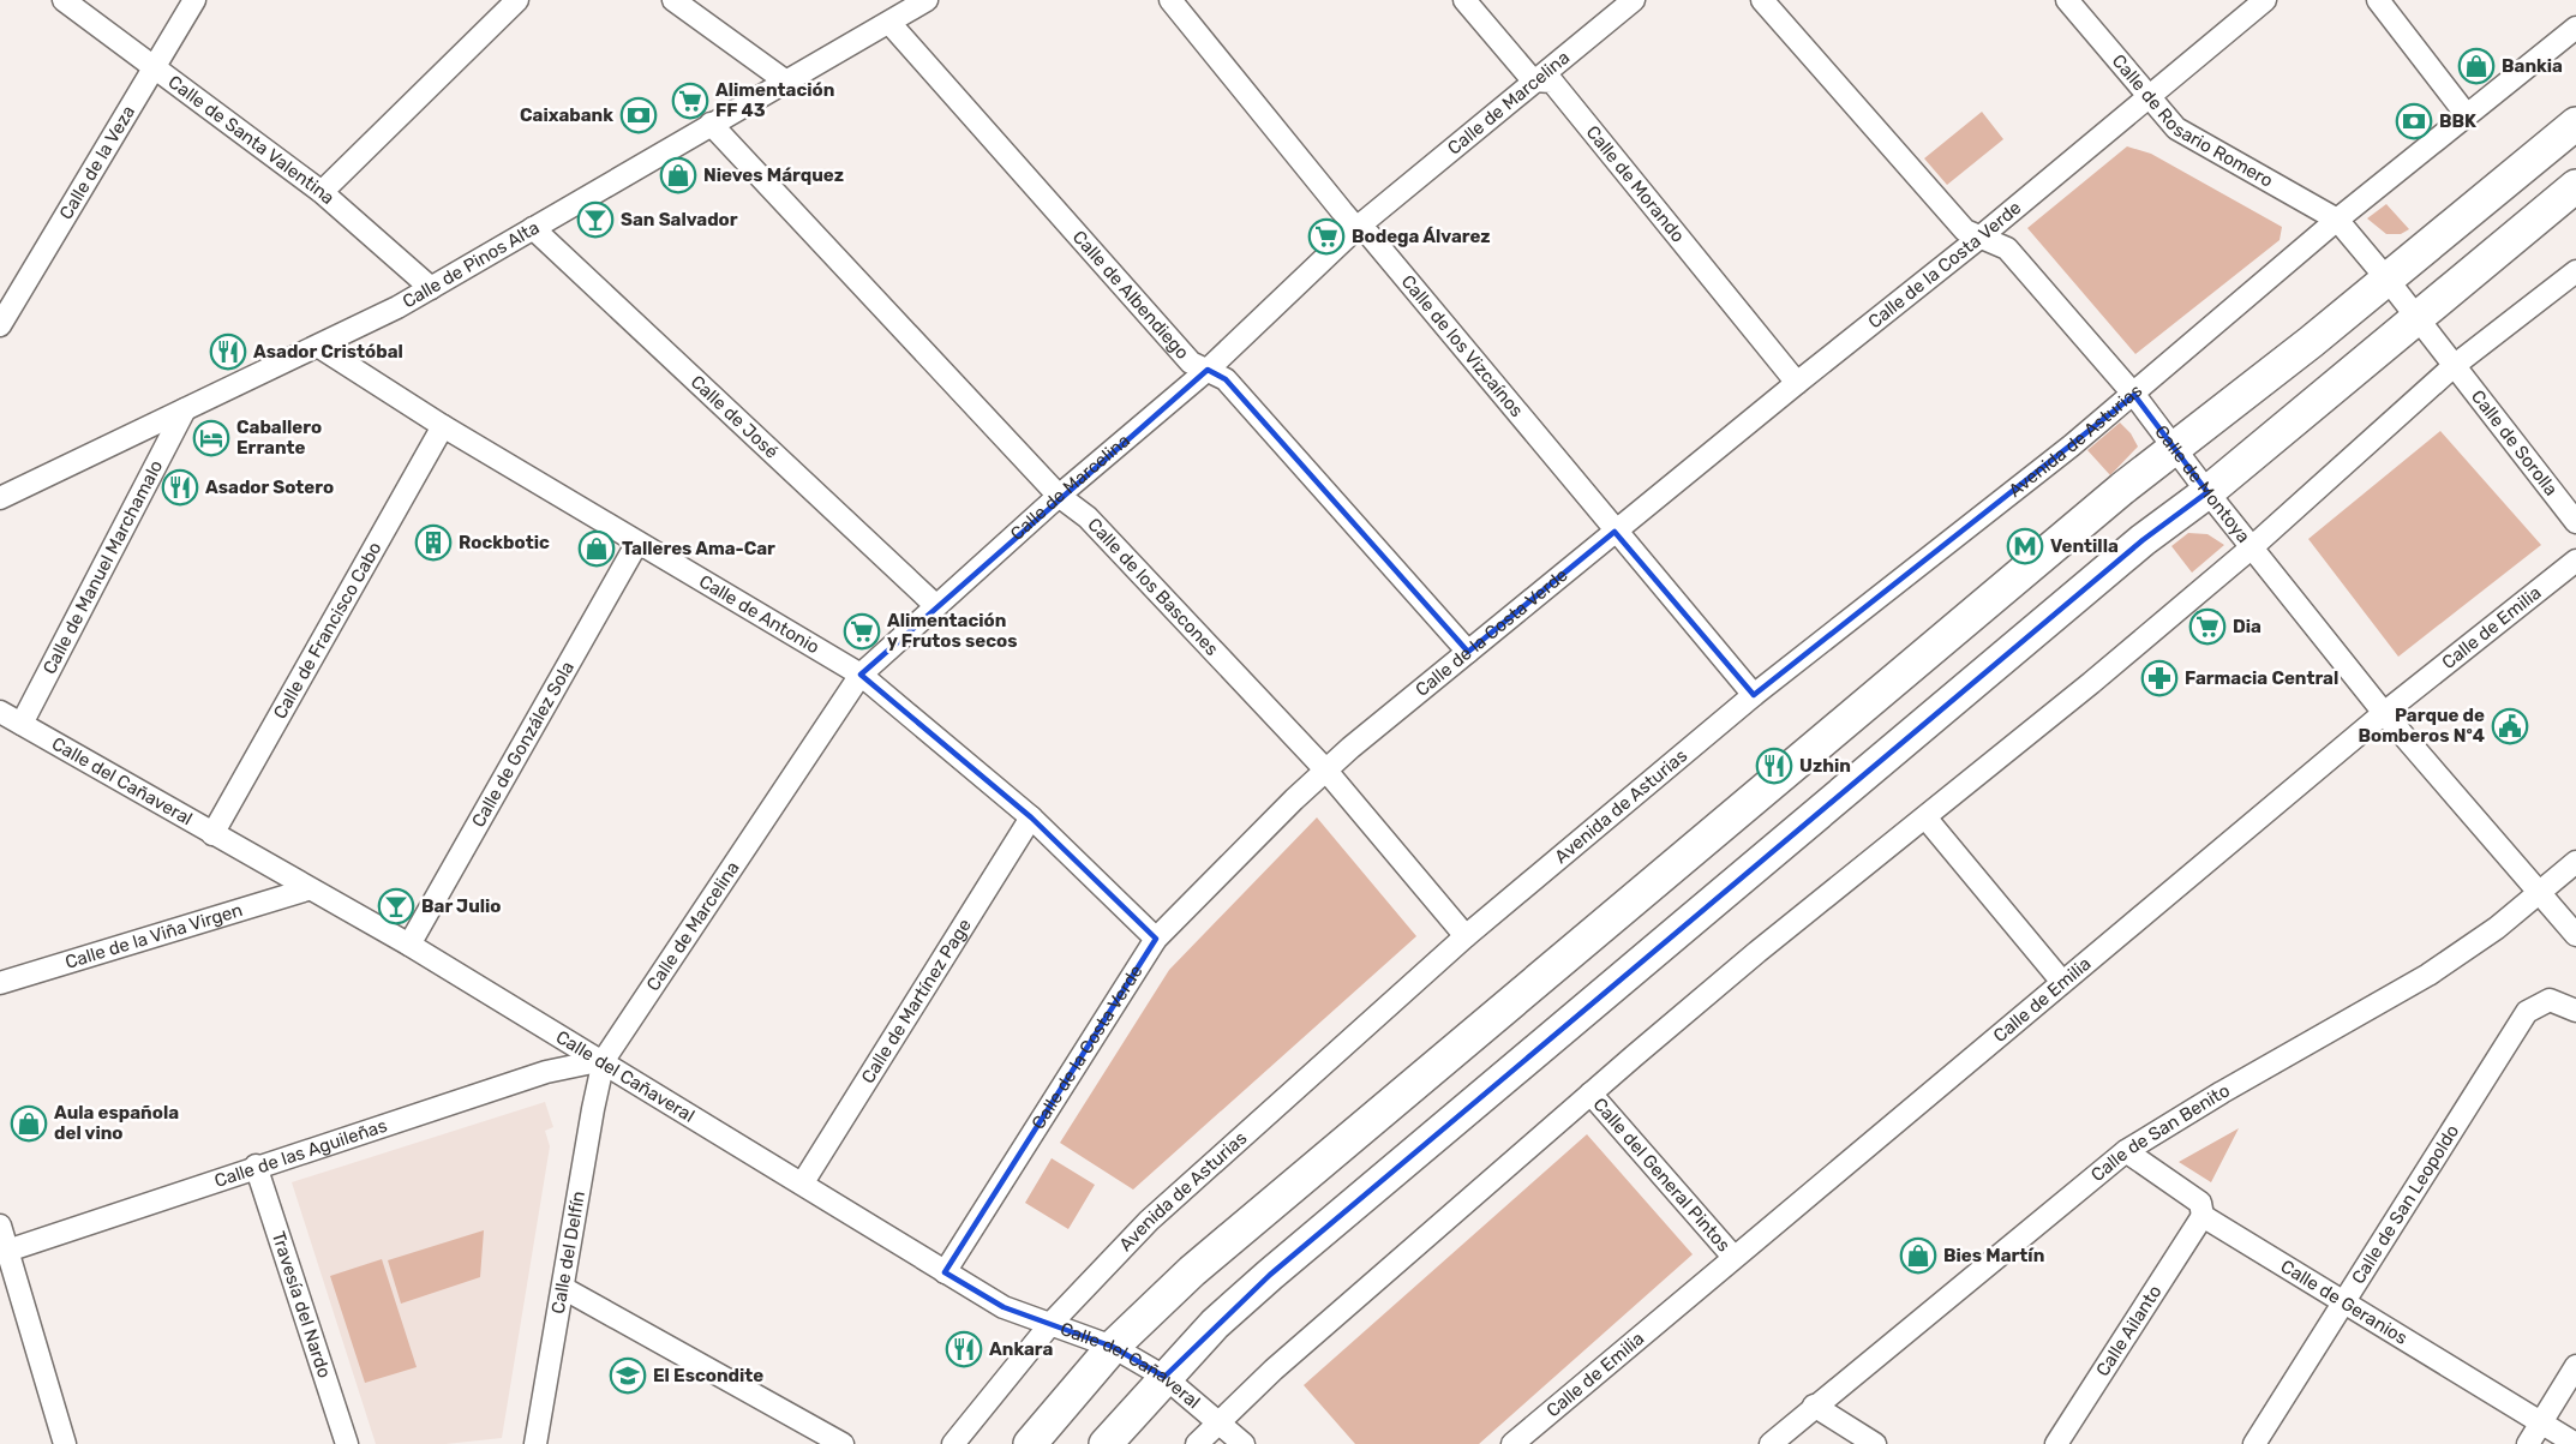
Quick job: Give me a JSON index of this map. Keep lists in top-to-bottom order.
{
  "streets": {
    "street": [
      "Calle de Marcelina",
      "Calle de Rosario Romero",
      "Calle de Santa Valentina",
      "Calle de la Veza",
      "Calle de Morando",
      "Calle de Pinos Alta",
      "Calle de la Costa Verde",
      "Calle de Albendiego",
      "Calle de los Vizcaínos",
      "Calle de José",
      "Avenida de Asturias",
      "Calle de Sorolla",
      "Calle de Montoya",
      "Calle de Manuel Marchamalo",
      "Calle de los Bascones",
      "Calle de Antonio",
      "Calle de Emilia",
      "Calle de Francisco Cabo",
      "Calle de González Sola",
      "Calle del Cañaveral",
      "Calle de la Viña Virgen",
      "Calle de Martínez Page",
      "Calle de San Benito",
      "Calle de las Aguileñas",
      "Calle del General Pintos",
      "Calle de San Leopoldo",
      "Calle del Delfín",
      "Calle de Geranios",
      "Travesía del Nardo",
      "Calle Ailanto"
    ]
  },
  "crossings": [
    ["Calle de Marcelina", "Calle de Morando"],
    ["Calle de Marcelina", "Calle de Albendiego"],
    ["Calle de Marcelina", "Calle de los Vizcaínos"],
    ["Calle de Marcelina", "Calle de José"],
    ["Calle de Marcelina", "Calle de los Bascones"],
    ["Calle de Marcelina", "Calle de Antonio"],
    ["Calle de Marcelina", "Calle del Cañaveral"],
    ["Calle de Marcelina", "Calle de las Aguileñas"],
    ["Calle de Marcelina", "Calle del Delfín"],
    ["Calle de Rosario Romero", "Calle de la Costa Verde"],
    ["Calle de Rosario Romero", "Avenida de Asturias"],
    ["Calle de Santa Valentina", "Calle de la Veza"],
    ["Calle de Santa Valentina", "Calle de Pinos Alta"],
    ["Calle de Morando", "Calle de la Costa Verde"],
    ["Calle de Pinos Alta", "Calle de Albendiego"],
    ["Calle de Pinos Alta", "Calle de José"],
    ["Calle de Pinos Alta", "Calle de Manuel Marchamalo"],
    ["Calle de Pinos Alta", "Calle de los Bascones"],
    ["Calle de Pinos Alta", "Calle de Antonio"],
    ["Calle de la Costa Verde", "Calle de Albendiego"],
    ["Calle de la Costa Verde", "Calle de los Vizcaínos"],
    ["Calle de la Costa Verde", "Calle de Montoya"],
    ["Calle de la Costa Verde", "Calle de los Bascones"],
    ["Calle de la Costa Verde", "Calle de Antonio"],
    ["Calle de la Costa Verde", "Calle del Cañaveral"],
    ["Calle de los Vizcaínos", "Avenida de Asturias"],
    ["Avenida de Asturias", "Calle de Montoya"],
    ["Avenida de Asturias", "Calle de los Bascones"],
    ["Avenida de Asturias", "Calle del Cañaveral"],
    ["Calle de Montoya", "Calle de Emilia"],
    ["Calle de Montoya", "Calle de San Benito"],
    ["Calle de Manuel Marchamalo", "Calle del Cañaveral"],
    ["Calle de Antonio", "Calle de Francisco Cabo"],
    ["Calle de Antonio", "Calle de González Sola"],
    ["Calle de Antonio", "Calle de Martínez Page"],
    ["Calle de Emilia", "Calle del General Pintos"],
    ["Calle de Francisco Cabo", "Calle del Cañaveral"],
    ["Calle de González Sola", "Calle del Cañaveral"],
    ["Calle del Cañaveral", "Calle de la Viña Virgen"],
    ["Calle del Cañaveral", "Calle de Martínez Page"],
    ["Calle del Cañaveral", "Calle de las Aguileñas"],
    ["Calle del Cañaveral", "Calle del Delfín"],
    ["Calle de San Benito", "Calle de Geranios"],
    ["Calle de las Aguileñas", "Calle del Delfín"],
    ["Calle de las Aguileñas", "Travesía del Nardo"],
    ["Calle de San Leopoldo", "Calle de Geranios"],
    ["Calle de Geranios", "Calle Ailanto"]
  ],
  "places": {
    "shop": [
      "Bankia",
      "Nieves Márquez",
      "Talleres Ama-Car",
      "Aula española del vino",
      "Bies Martín"
    ],
    "supermarket": [
      "Alimentación FF 43",
      "Bodega Álvarez",
      "Dia",
      "Alimentación y Frutos secos"
    ],
    "bank": ["Caixabank", "BBK"],
    "bar": ["San Salvador", "Bar Julio"],
    "restaurant": [
      "Asador Cristóbal",
      "Asador Sotero",
      "Uzhin",
      "Ankara"
    ],
    "hotel": ["Caballero Errante"],
    "building": ["Rockbotic"],
    "metro station": ["Ventilla"],
    "pharmacy": ["Farmacia Central"],
    "public building": ["Parque de Bomberos Nº4"],
    "school or university": ["El Escondite"]
  }
}
